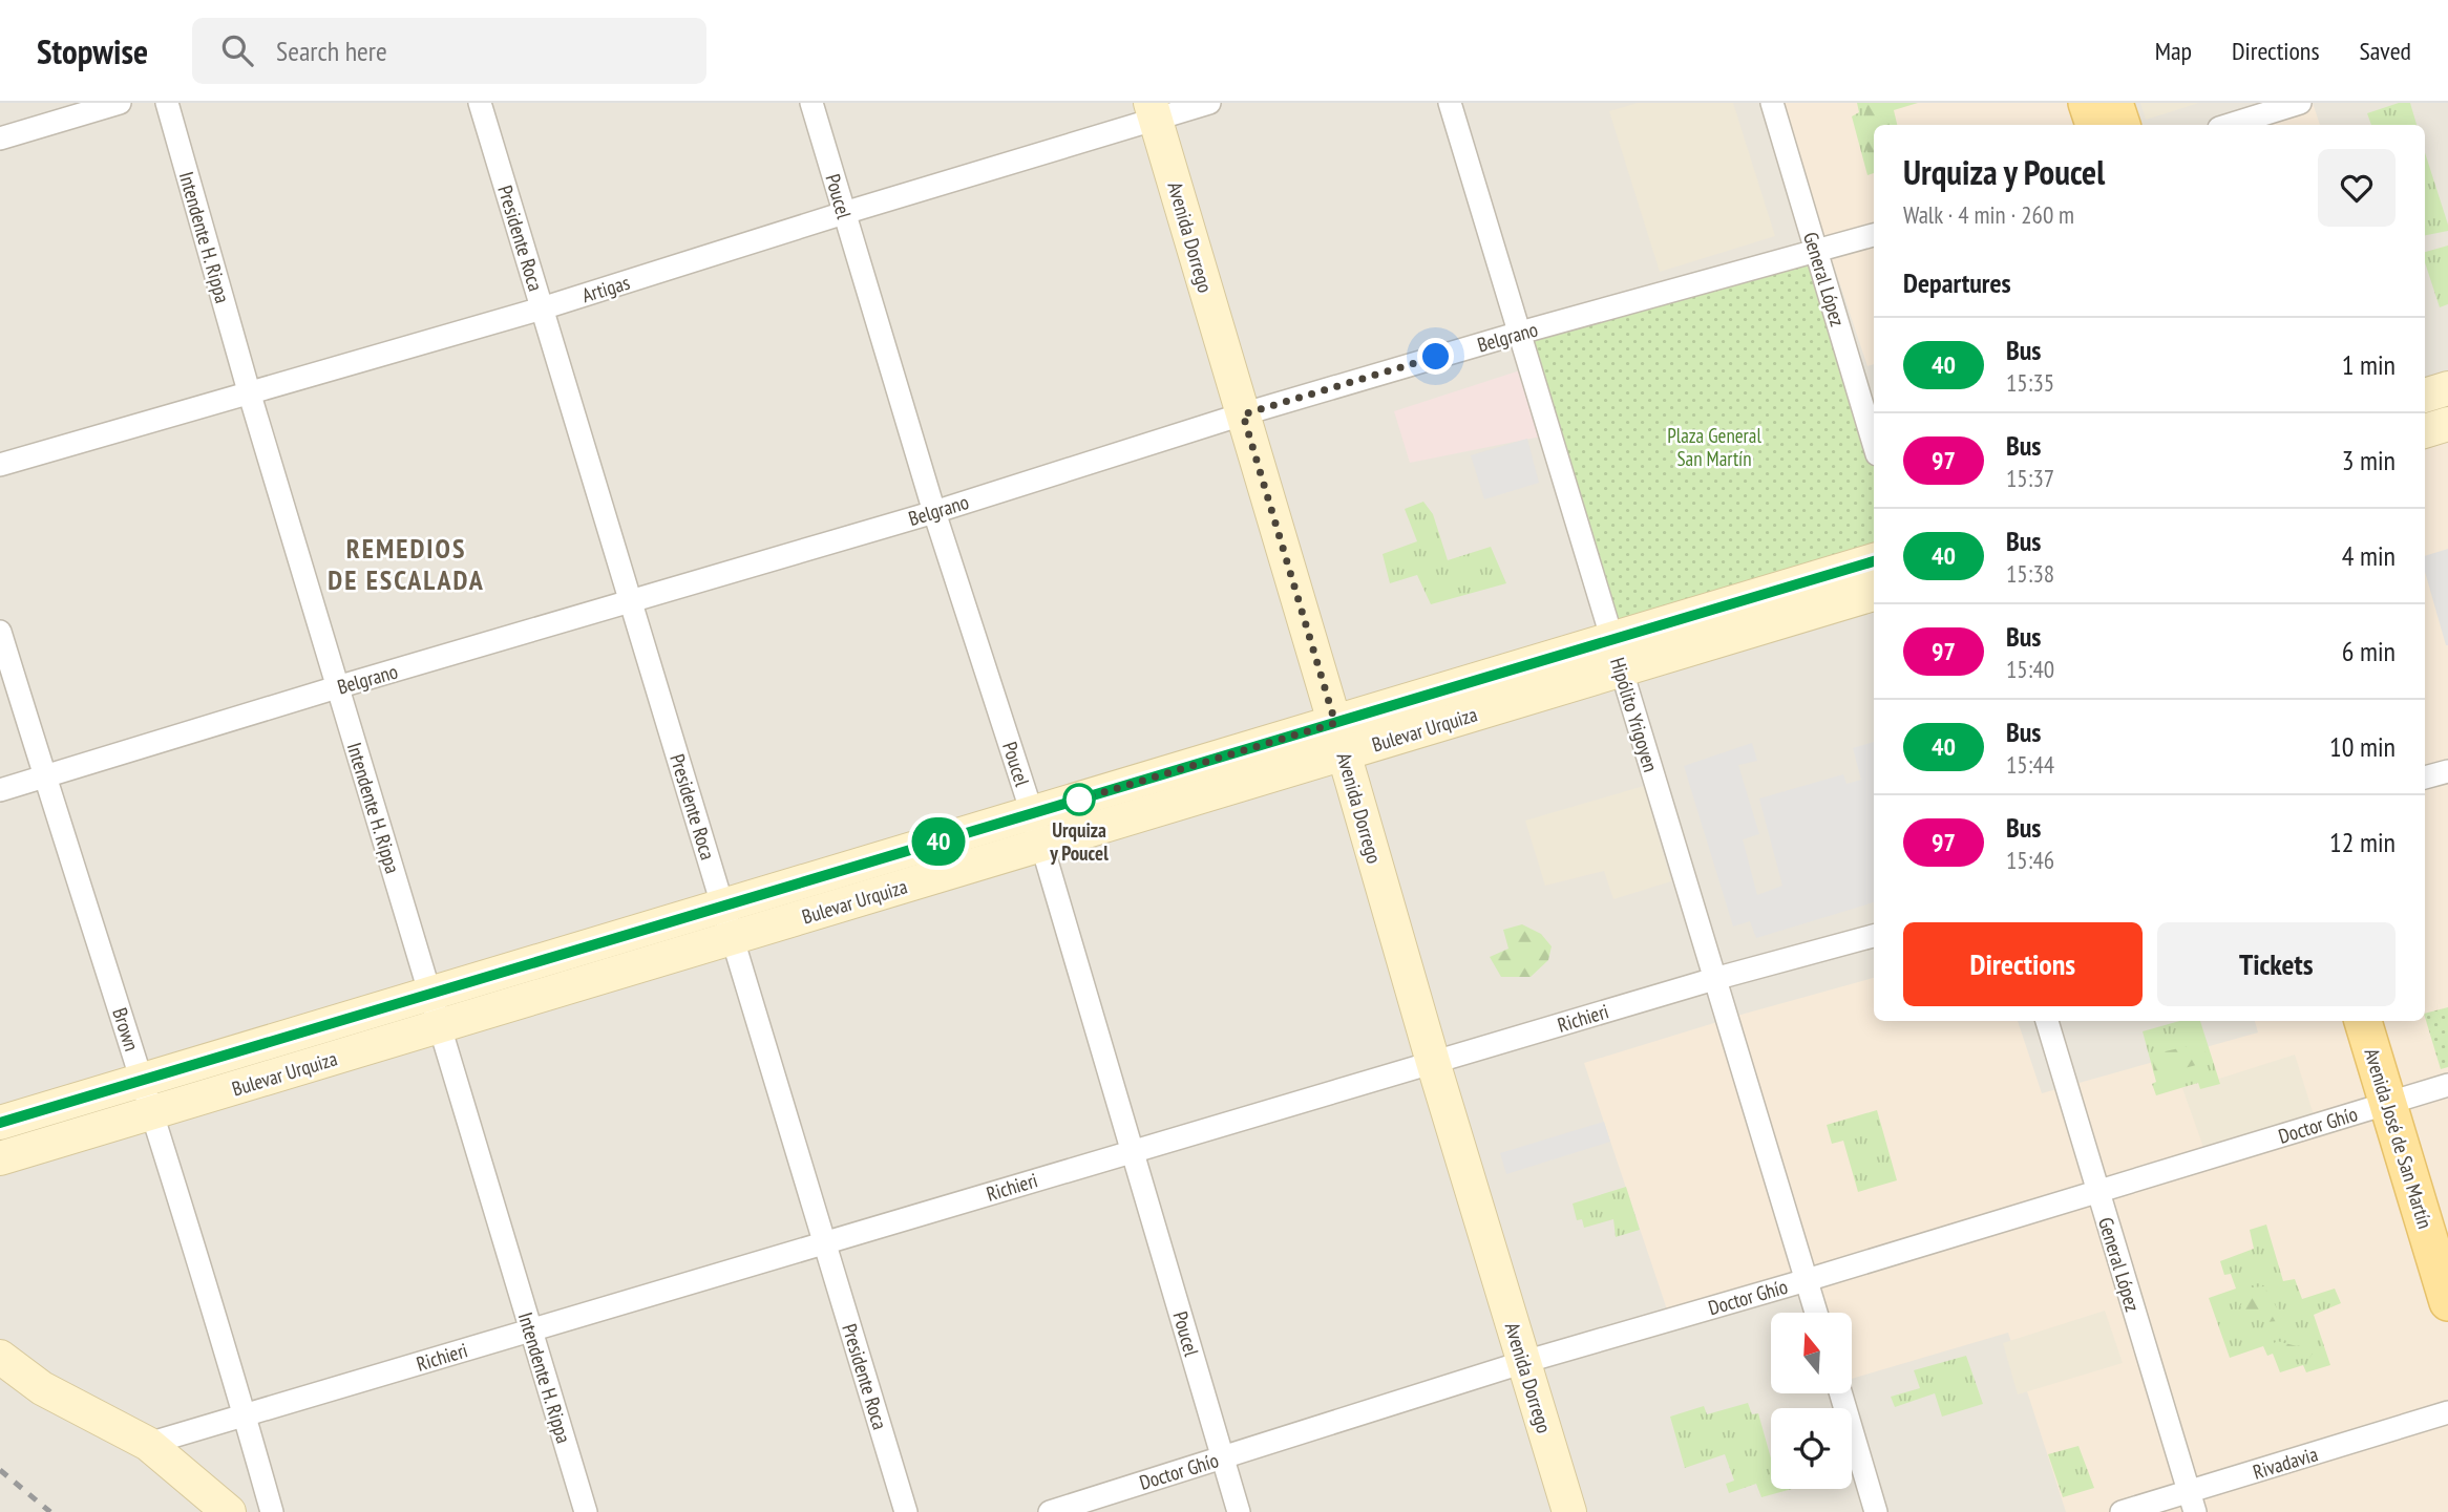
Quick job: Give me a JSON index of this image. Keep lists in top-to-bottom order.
{
  "streets": {
    "main road": ["Avenida Dorrego", "Bulevar Urquiza", "Avenida José de San Martín"],
    "street": [
      "Poucel",
      "Intendente H. Rippa",
      "Presidente Roca",
      "General López",
      "Artigas",
      "Belgrano",
      "Hipólito Yrigoyen",
      "Richieri",
      "Brown",
      "Doctor Ghío",
      "Rivadavia"
    ]
  },
  "crossings": [
    ["Poucel", "Artigas"],
    ["Poucel", "Belgrano"],
    ["Poucel", "Bulevar Urquiza"],
    ["Poucel", "Richieri"],
    ["Poucel", "Doctor Ghío"],
    ["Intendente H. Rippa", "Artigas"],
    ["Intendente H. Rippa", "Belgrano"],
    ["Intendente H. Rippa", "Bulevar Urquiza"],
    ["Intendente H. Rippa", "Richieri"],
    ["Avenida Dorrego", "Artigas"],
    ["Avenida Dorrego", "Belgrano"],
    ["Avenida Dorrego", "Bulevar Urquiza"],
    ["Avenida Dorrego", "Richieri"],
    ["Avenida Dorrego", "Doctor Ghío"],
    ["Presidente Roca", "Artigas"],
    ["Presidente Roca", "Belgrano"],
    ["Presidente Roca", "Bulevar Urquiza"],
    ["Presidente Roca", "Richieri"],
    ["General López", "Belgrano"],
    ["General López", "Doctor Ghío"],
    ["General López", "Rivadavia"],
    ["Belgrano", "Hipólito Yrigoyen"],
    ["Belgrano", "Brown"],
    ["Hipólito Yrigoyen", "Bulevar Urquiza"],
    ["Hipólito Yrigoyen", "Richieri"],
    ["Hipólito Yrigoyen", "Doctor Ghío"],
    ["Bulevar Urquiza", "Brown"],
    ["Richieri", "Brown"],
    ["Doctor Ghío", "Avenida José de San Martín"]
  ],
  "districts": ["REMEDIOS DE ESCALADA"],
  "parks": ["Plaza General San Martín"],
  "places": ["Urquiza y Poucel"],
  "lines": ["bus line 40"],
  "north": "top",
  "page": {
    "header": "Stopwise",
    "search": "Search here",
    "nav": ["Map", "Directions", "Saved"],
    "on_map": "40",
    "heading": [
      ["Urquiza y Poucel", "Walk · 4 min · 260 m"],
      "Departures"
    ],
    "list": [
      {
        "mark": "40",
        "name": "Bus",
        "note": "15:35",
        "value": "1 min"
      },
      {
        "mark": "97",
        "name": "Bus",
        "note": "15:37",
        "value": "3 min"
      },
      {
        "mark": "40",
        "name": "Bus",
        "note": "15:38",
        "value": "4 min"
      },
      {
        "mark": "97",
        "name": "Bus",
        "note": "15:40",
        "value": "6 min"
      },
      {
        "mark": "40",
        "name": "Bus",
        "note": "15:44",
        "value": "10 min"
      },
      {
        "mark": "97",
        "name": "Bus",
        "note": "15:46",
        "value": "12 min"
      }
    ],
    "buttons": ["Directions", "Tickets"]
  }
}
